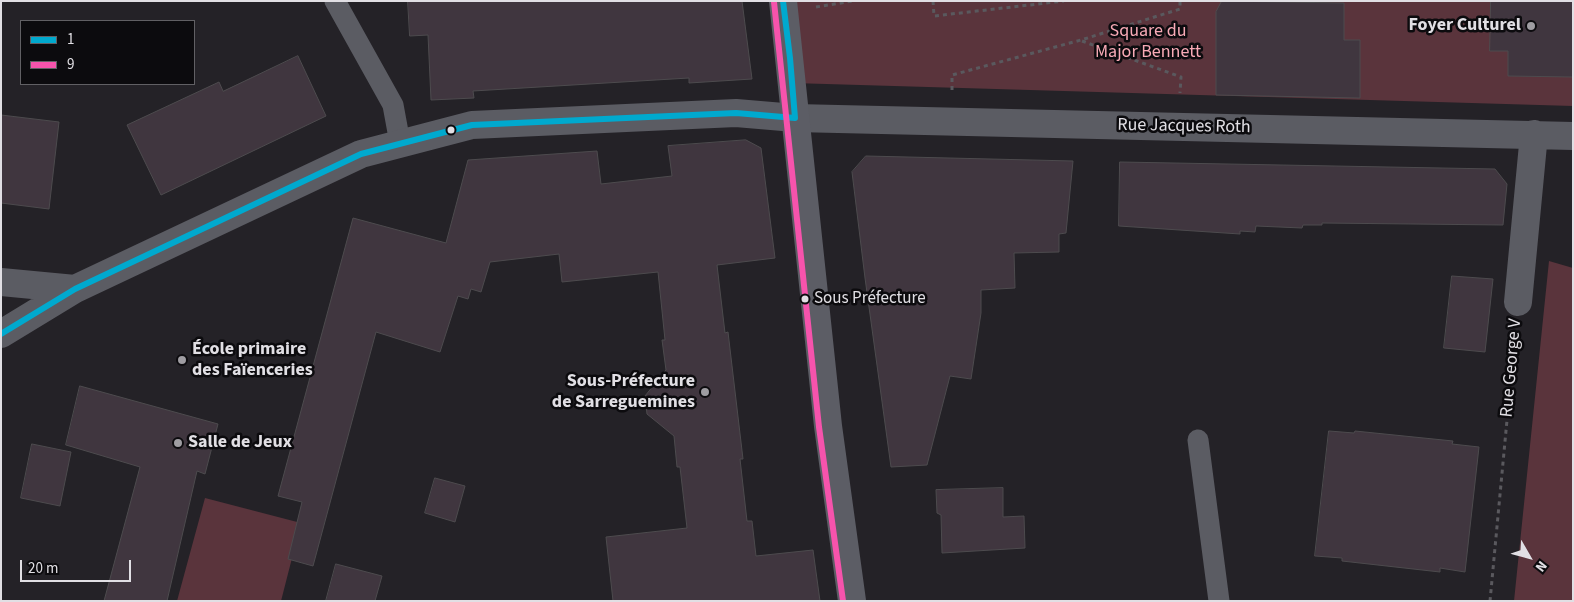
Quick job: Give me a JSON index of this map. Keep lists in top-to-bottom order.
{
  "streets": {
    "street": ["Rue Jacques Roth", "Rue George V"]
  },
  "crossings": [
    ["Rue Jacques Roth", "Rue George V"]
  ],
  "parks": ["Square du Major Bennett"],
  "places": [
    "Foyer Culturel",
    "Sous Préfecture",
    "École primaire des Faïenceries",
    "Sous-Préfecture de Sarreguemines",
    "Salle de Jeux"
  ],
  "lines": ["transit line 1", "transit line 9"],
  "legend": ["1", "9"],
  "scale_bar": "20 m",
  "north": "bottom right"
}
